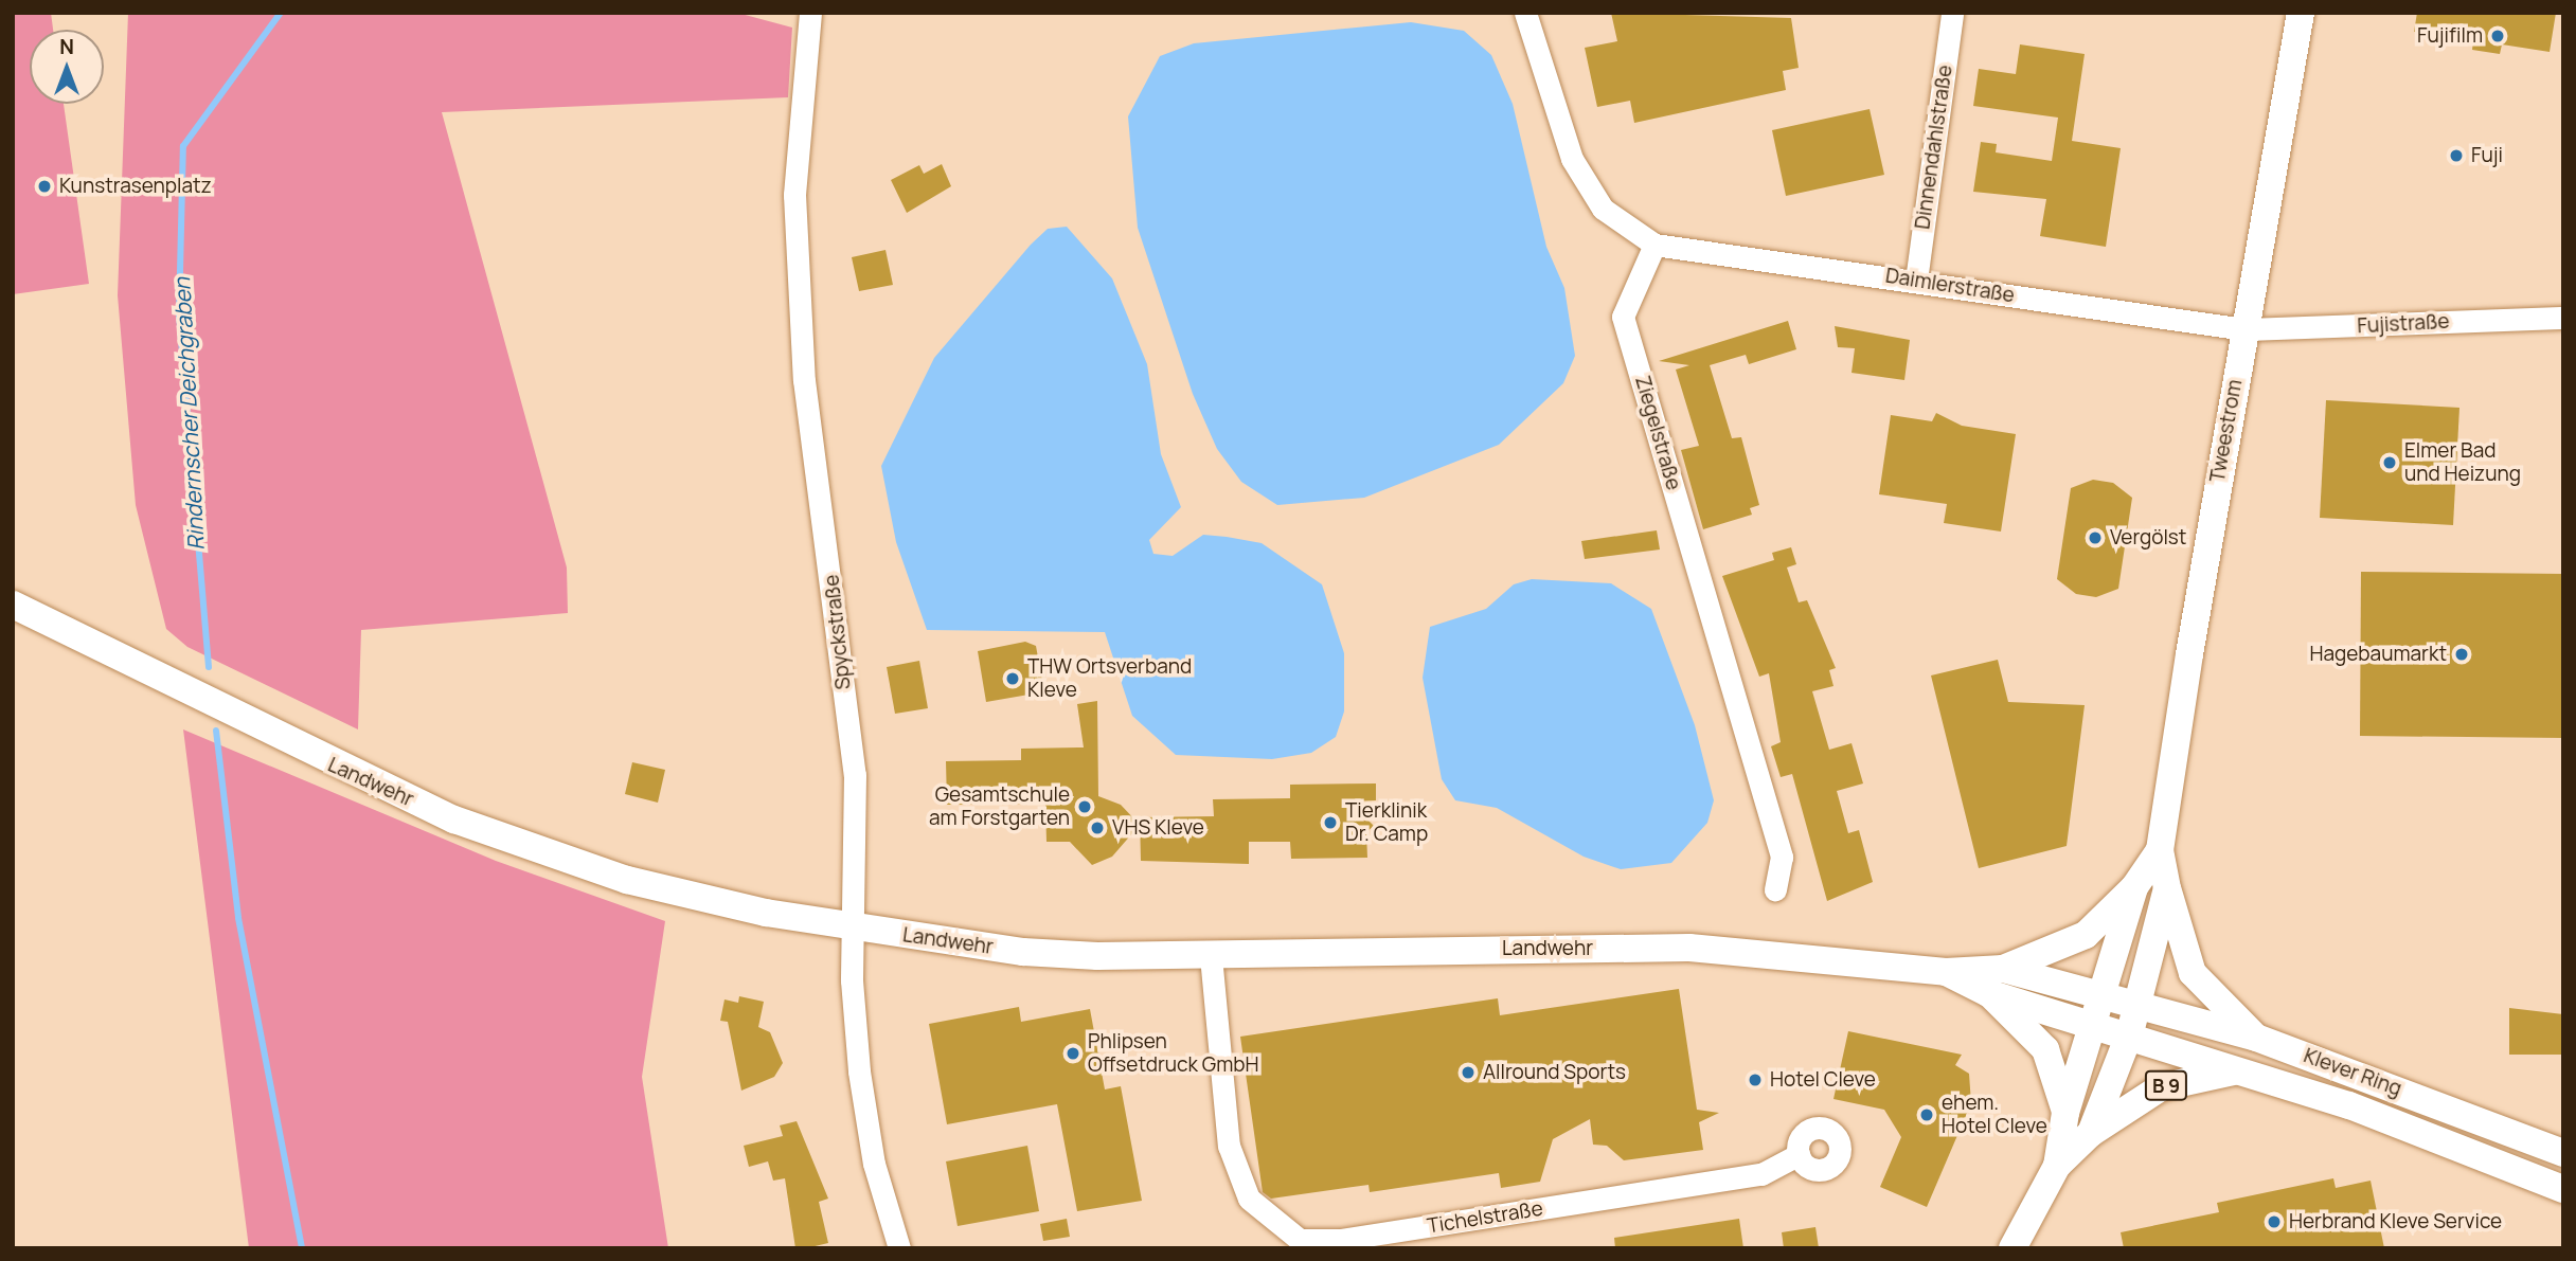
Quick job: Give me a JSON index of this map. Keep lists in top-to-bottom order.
{
  "streets": {
    "main road": [
      "Tweestrom",
      "Landwehr",
      "Klever Ring",
      "B 9"
    ],
    "street": [
      "Dinnendahlstraße",
      "Daimlerstraße",
      "Fujistraße",
      "Ziegelstraße",
      "Spyckstraße",
      "Tichelstraße"
    ]
  },
  "crossings": [
    ["Dinnendahlstraße", "Daimlerstraße"],
    ["Daimlerstraße", "Fujistraße"],
    ["Daimlerstraße", "Tweestrom"],
    ["Daimlerstraße", "Ziegelstraße"],
    ["Fujistraße", "Tweestrom"],
    ["Tweestrom", "Landwehr"],
    ["Tweestrom", "Klever Ring"],
    ["Spyckstraße", "Landwehr"],
    ["Landwehr", "Klever Ring"],
    ["Landwehr", "Tichelstraße"]
  ],
  "water": ["Rindernscher Deichgraben"],
  "places": [
    "Fujifilm",
    "Fuji",
    "Kunstrasenplatz",
    "Elmer Bad und Heizung",
    "Vergölst",
    "Hagebaumarkt",
    "THW Ortsverband Kleve",
    "Gesamtschule am Forstgarten",
    "Tierklinik Dr. Camp",
    "VHS Kleve",
    "Phlipsen Offsetdruck GmbH",
    "Allround Sports",
    "Hotel Cleve",
    "ehem. Hotel Cleve",
    "Herbrand Kleve Service"
  ],
  "north": "top"
}
